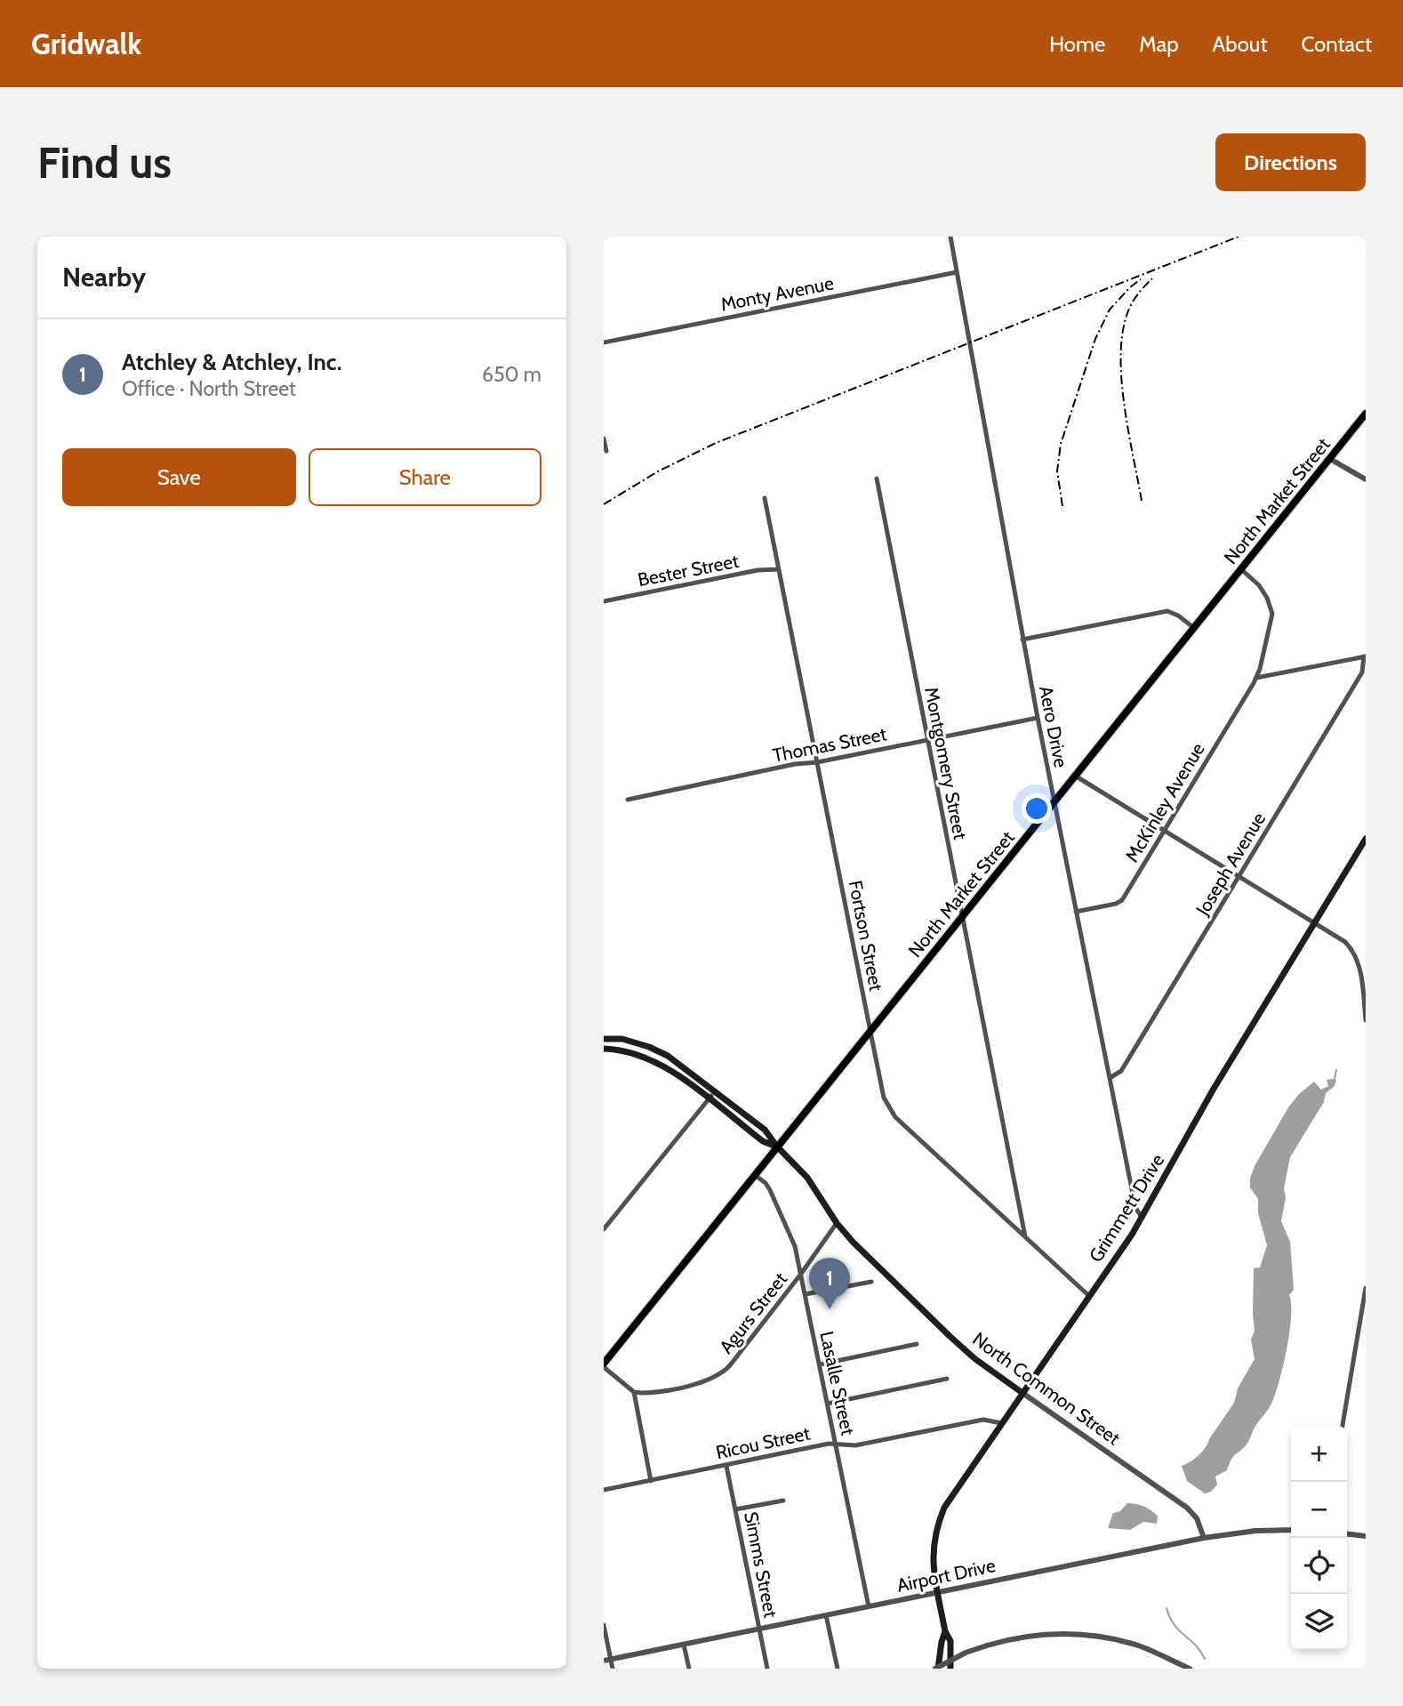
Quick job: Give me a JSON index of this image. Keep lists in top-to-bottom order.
{
  "streets": {
    "main road": ["North Market Street", "Grimmett Drive", "North Common Street"],
    "street": [
      "Monty Avenue",
      "Bester Street",
      "Aero Drive",
      "Thomas Street",
      "Montgomery Street",
      "McKinley Avenue",
      "Joseph Avenue",
      "Fortson Street",
      "Agurs Street",
      "Lasalle Street",
      "Ricou Street",
      "Simms Street",
      "Airport Drive"
    ]
  },
  "crossings": [
    ["Monty Avenue", "Aero Drive"],
    ["North Market Street", "Aero Drive"],
    ["North Market Street", "Montgomery Street"],
    ["North Market Street", "McKinley Avenue"],
    ["North Market Street", "Fortson Street"],
    ["North Market Street", "Lasalle Street"],
    ["North Market Street", "North Common Street"],
    ["Bester Street", "Fortson Street"],
    ["Aero Drive", "Thomas Street"],
    ["Aero Drive", "McKinley Avenue"],
    ["Aero Drive", "Joseph Avenue"],
    ["Aero Drive", "Grimmett Drive"],
    ["Thomas Street", "Montgomery Street"],
    ["Thomas Street", "Fortson Street"],
    ["Montgomery Street", "Fortson Street"],
    ["Fortson Street", "Grimmett Drive"],
    ["Grimmett Drive", "North Common Street"],
    ["Grimmett Drive", "Ricou Street"],
    ["Grimmett Drive", "Airport Drive"],
    ["Agurs Street", "Lasalle Street"],
    ["Agurs Street", "North Common Street"],
    ["Lasalle Street", "Ricou Street"],
    ["Lasalle Street", "Airport Drive"],
    ["North Common Street", "Airport Drive"],
    ["Ricou Street", "Simms Street"],
    ["Simms Street", "Airport Drive"]
  ],
  "page": {
    "header": "Gridwalk",
    "nav": [
      "Home",
      "Map",
      "About",
      "Contact"
    ],
    "buttons": [
      "Directions",
      ["Save", "Share"]
    ],
    "title": "Find us",
    "heading": "Nearby",
    "list": [
      {
        "mark": "1",
        "name": "Atchley & Atchley, Inc.",
        "note": "Office · North Street",
        "value": "650 m"
      }
    ],
    "pins": "1",
    "map_buttons": ["+", "−"]
  }
}
